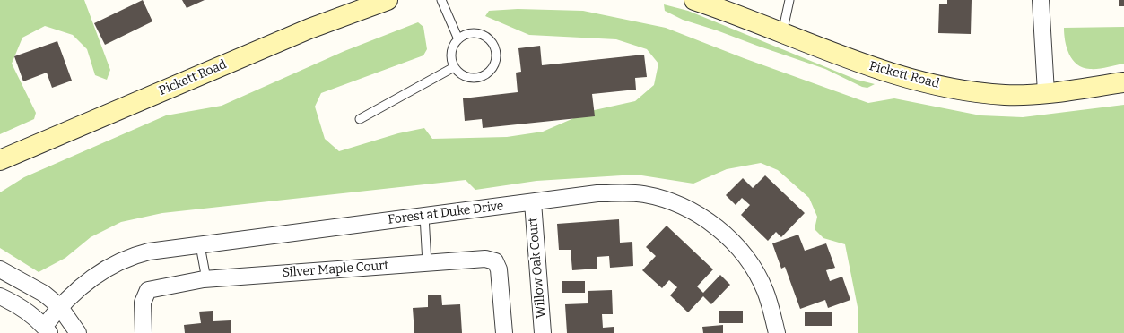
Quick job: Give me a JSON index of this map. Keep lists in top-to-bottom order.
{
  "streets": {
    "street": [
      "Pickett Road",
      "Forest at Duke Drive",
      "Willow Oak Court",
      "Silver Maple Court"
    ]
  },
  "crossings": [
    ["Forest at Duke Drive", "Willow Oak Court"]
  ]
}
